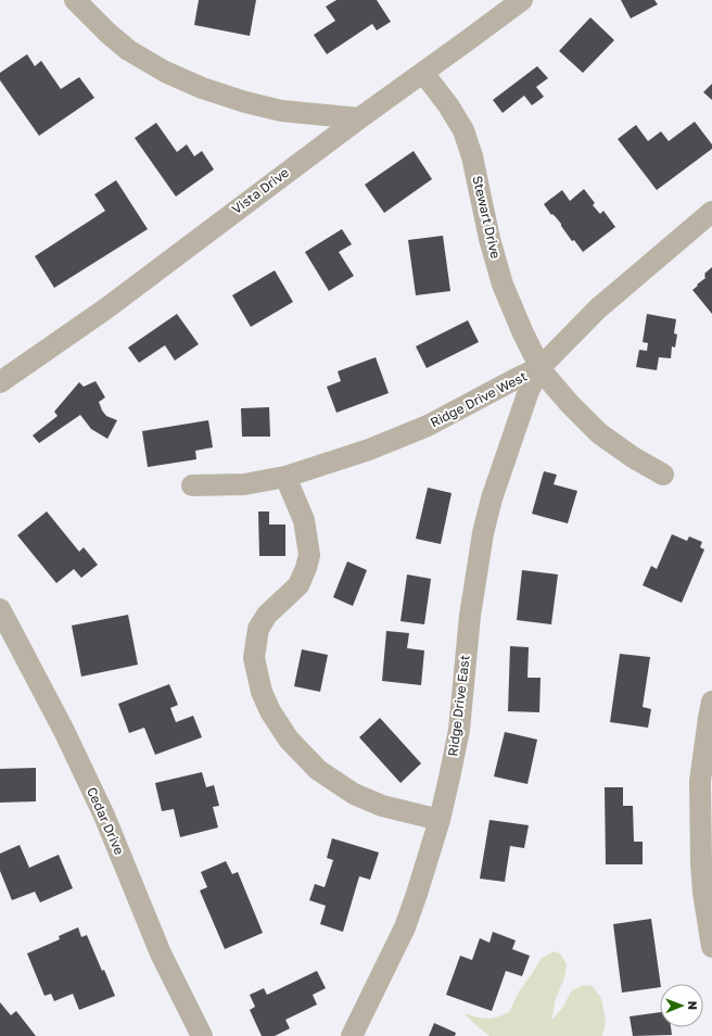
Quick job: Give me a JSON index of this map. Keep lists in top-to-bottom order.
{
  "streets": {
    "street": [
      "Vista Drive",
      "Stewart Drive",
      "Ridge Drive West",
      "Ridge Drive East",
      "Cedar Drive"
    ]
  },
  "crossings": [
    ["Vista Drive", "Stewart Drive"],
    ["Stewart Drive", "Ridge Drive West"],
    ["Stewart Drive", "Ridge Drive East"],
    ["Ridge Drive West", "Ridge Drive East"]
  ],
  "north": "right"
}
